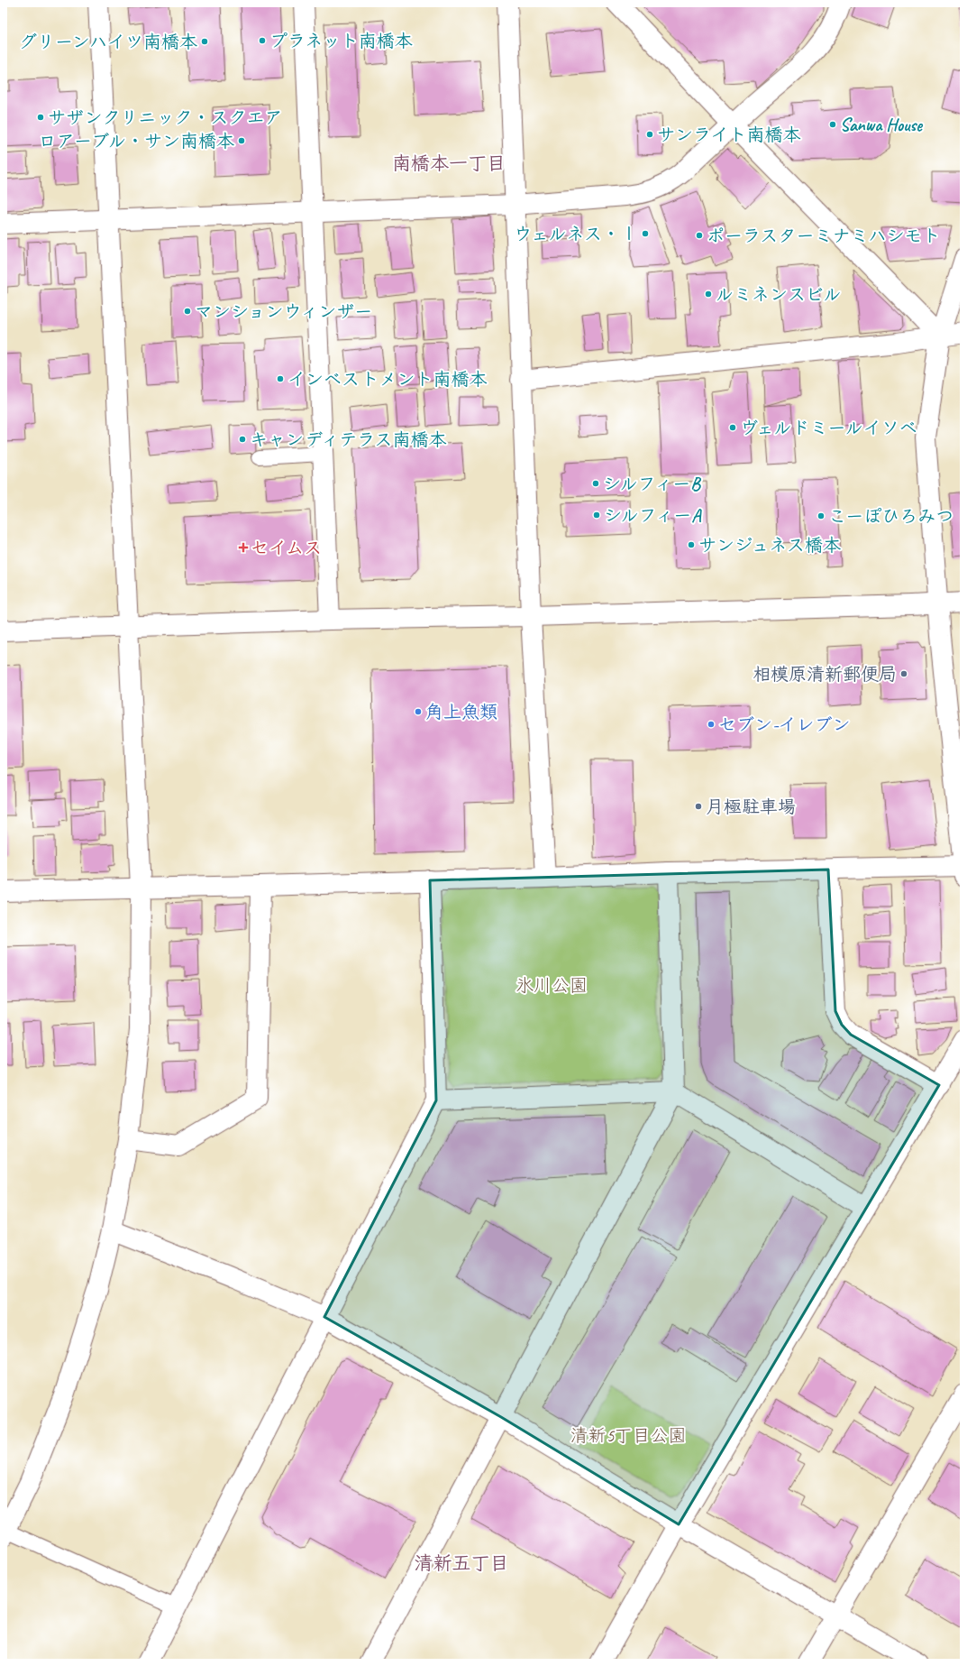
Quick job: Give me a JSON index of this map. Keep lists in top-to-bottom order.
{
  "districts": ["南橋本一丁目", "清新五丁目"],
  "parks": ["氷川公園", "清新5丁目公園"],
  "places": {
    "other": [
      "プラネット南橋本",
      "グリーンハイツ南橋本",
      "サザンクリニック・スクエア",
      "Sanwa House",
      "サンライト南橋本",
      "ロアーブル・サン南橋本",
      "ウェルネス・Ⅰ",
      "ポーラスターミナミハシモト",
      "ルミネンスビル",
      "マンションウィンザー",
      "インベストメント南橋本",
      "ヴェルドミールイソベ",
      "キャンディテラス南橋本",
      "シルフィーB",
      "シルフィーA",
      "こーぽひろみつ",
      "サンジュネス橋本",
      "相模原清新郵便局",
      "角上魚類",
      "セブン-イレブン",
      "月極駐車場"
    ],
    "health": ["セイムス"]
  }
}
